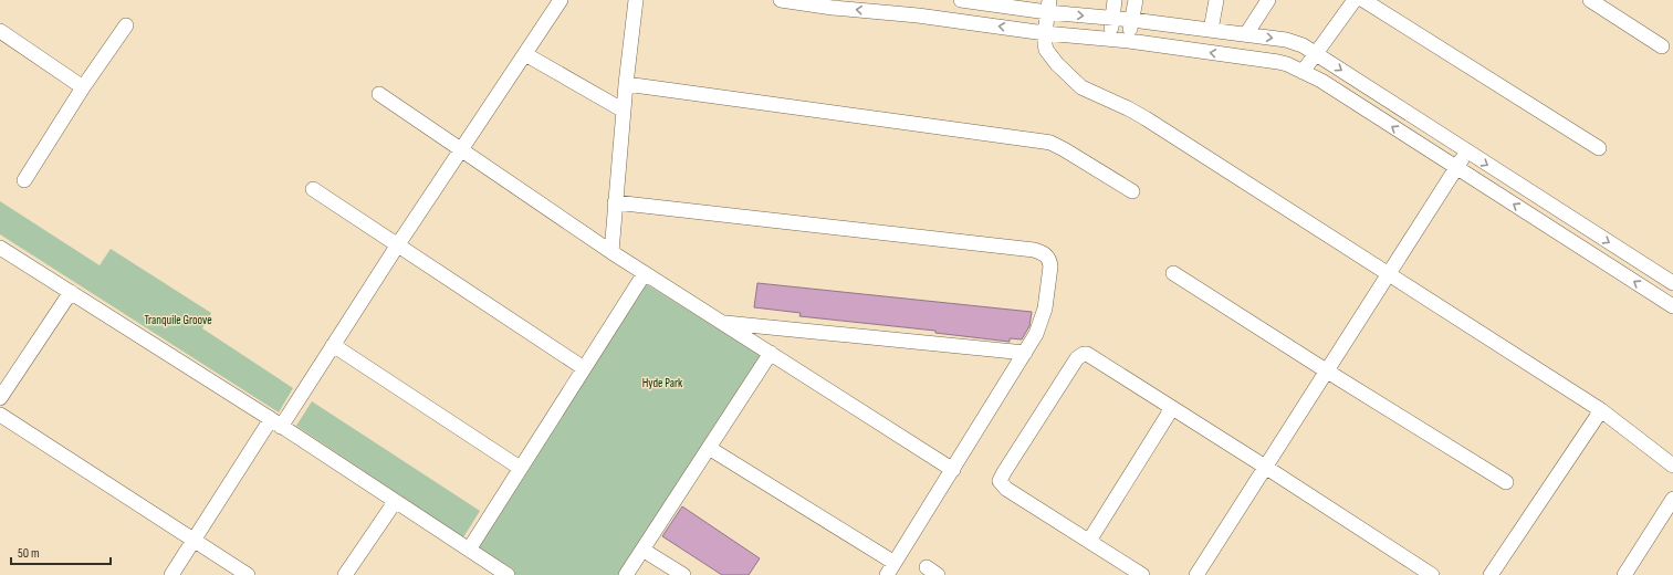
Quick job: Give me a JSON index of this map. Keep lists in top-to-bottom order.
{
  "parks": ["Tranquile Groove", "Hyde Park"],
  "scale_bar": "50 m"
}
